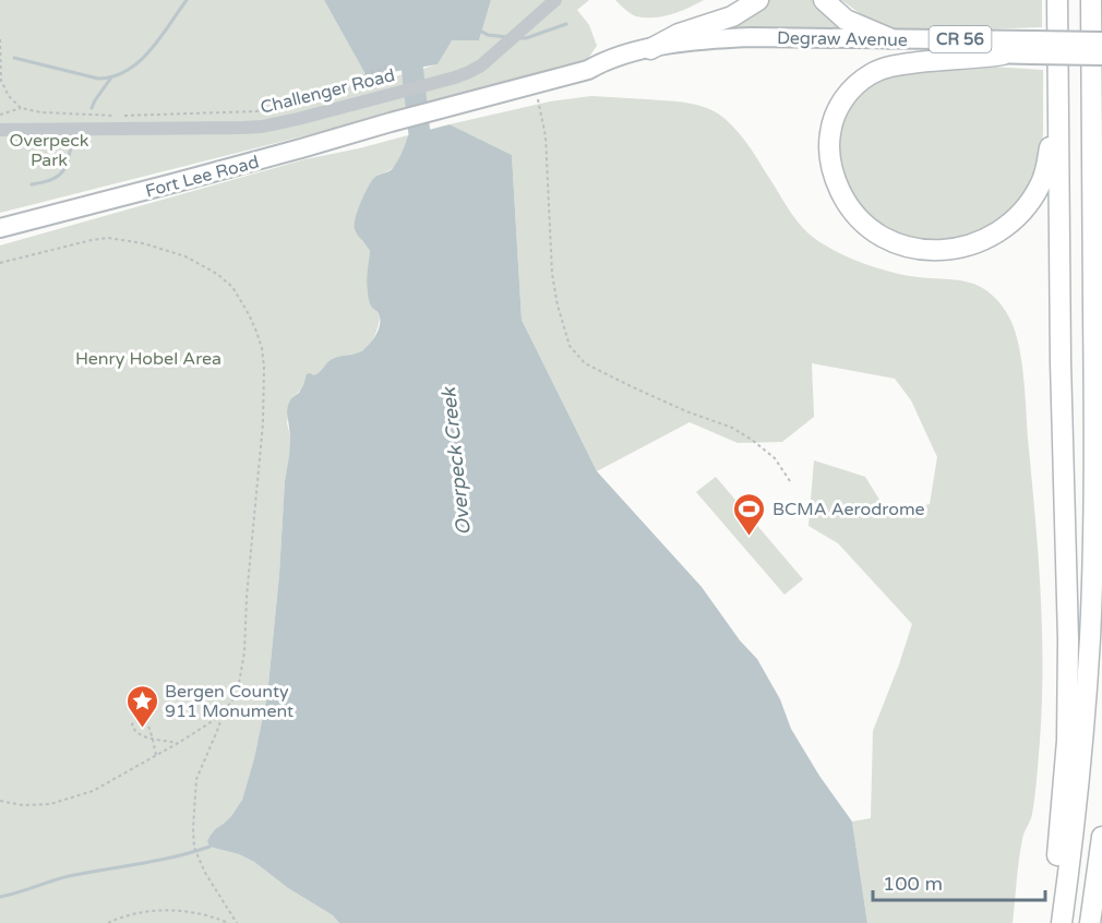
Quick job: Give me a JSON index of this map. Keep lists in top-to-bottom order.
{
  "streets": {
    "main road": ["Degraw Avenue", "CR 56", "Fort Lee Road"],
    "street": ["Challenger Road"]
  },
  "crossings": [
    ["Degraw Avenue", "Fort Lee Road"]
  ],
  "water": ["Overpeck Creek"],
  "parks": ["Overpeck Park", "Henry Hobel Area"],
  "places": {
    "sports": ["BCMA Aerodrome"],
    "place": ["Bergen County 911 Monument"]
  },
  "scale_bar": "100 m"
}
